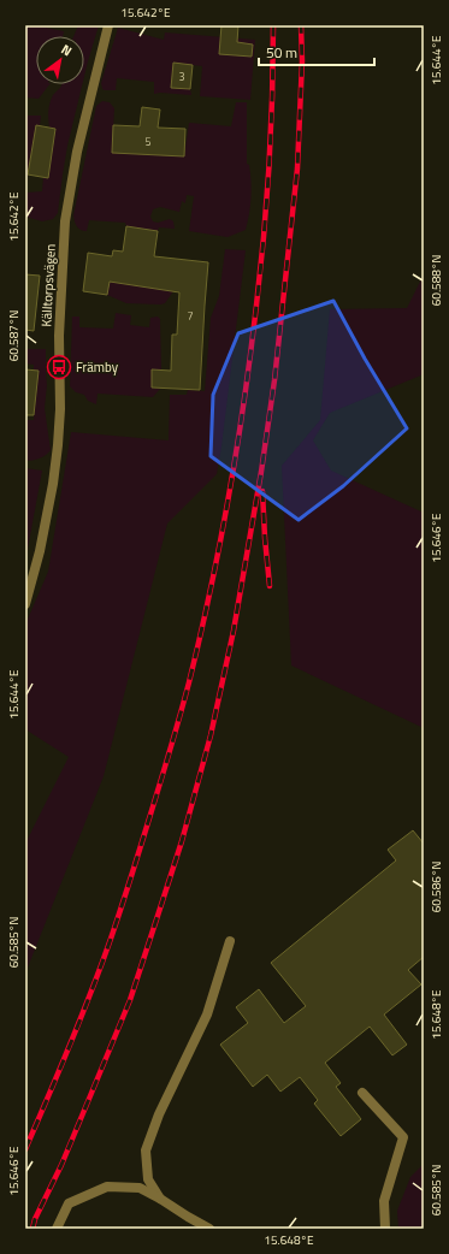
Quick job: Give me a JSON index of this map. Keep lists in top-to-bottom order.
{
  "streets": {
    "street": ["Källtorpsvägen"]
  },
  "places": {
    "bus stop": ["Främby"]
  },
  "house_numbers": ["3", "5", "7"],
  "scale_bar": "50 m",
  "north": "top right",
  "coordinates": [
    "15.642°E",
    "15.644°E",
    "60.588°N",
    "60.587°N",
    "15.646°E",
    "60.586°N",
    "60.585°N",
    "15.648°E"
  ]
}
